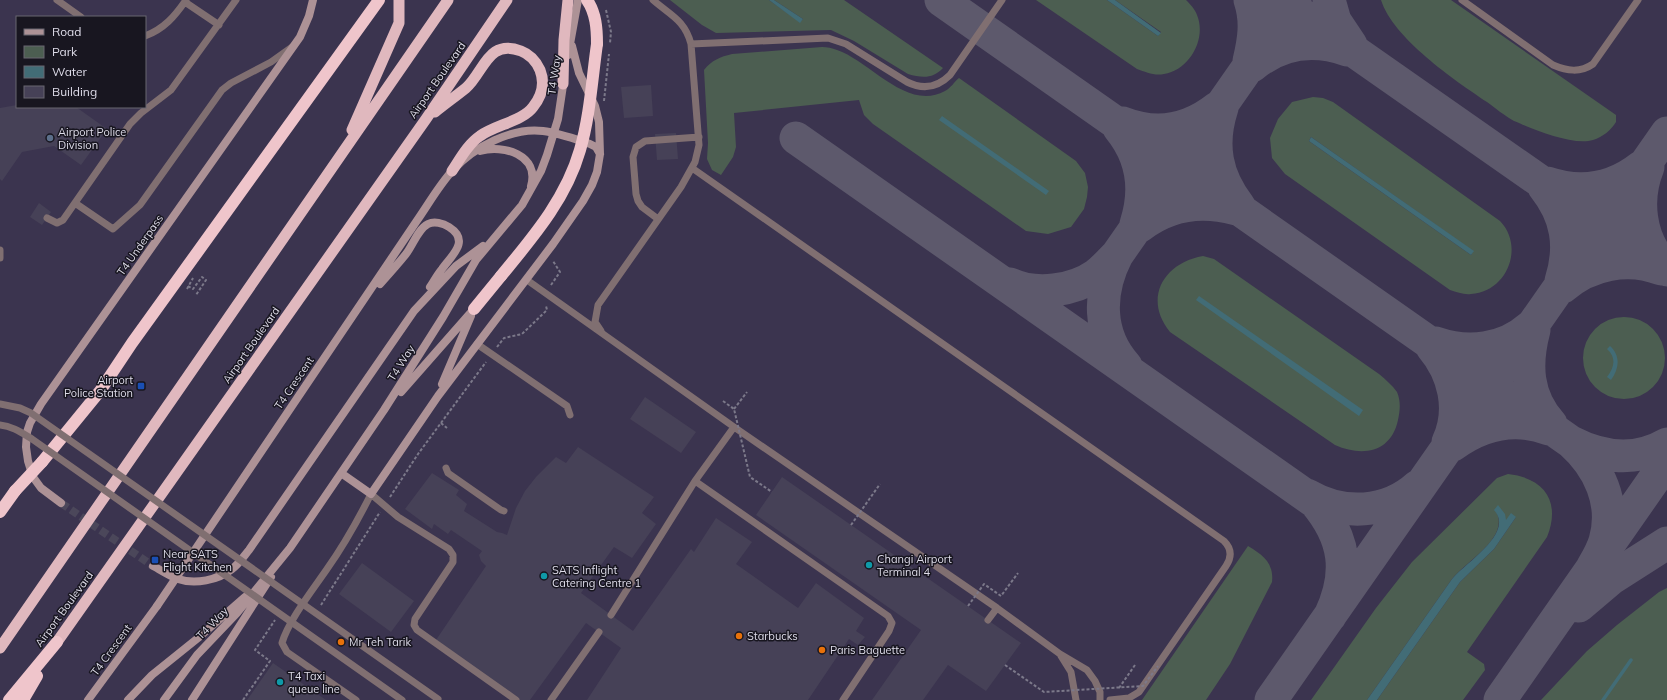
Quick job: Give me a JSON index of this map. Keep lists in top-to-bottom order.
{
  "streets": {
    "highway": ["Airport Boulevard"],
    "main road": ["T4 Way", "T4 Underpass", "T4 Crescent"]
  },
  "crossings": [
    ["T4 Way", "T4 Crescent"]
  ],
  "places": {
    "other": [
      "Airport Police Division",
      "Changi Airport Terminal 4",
      "SATS Inflight Catering Centre 1",
      "Starbucks",
      "Mr Teh Tarik",
      "Paris Baguette",
      "T4 Taxi queue line"
    ],
    "transit": ["Airport Police Station", "Near SATS Flight Kitchen"]
  },
  "legend": [
    "Road",
    "Park",
    "Water",
    "Building"
  ]
}
